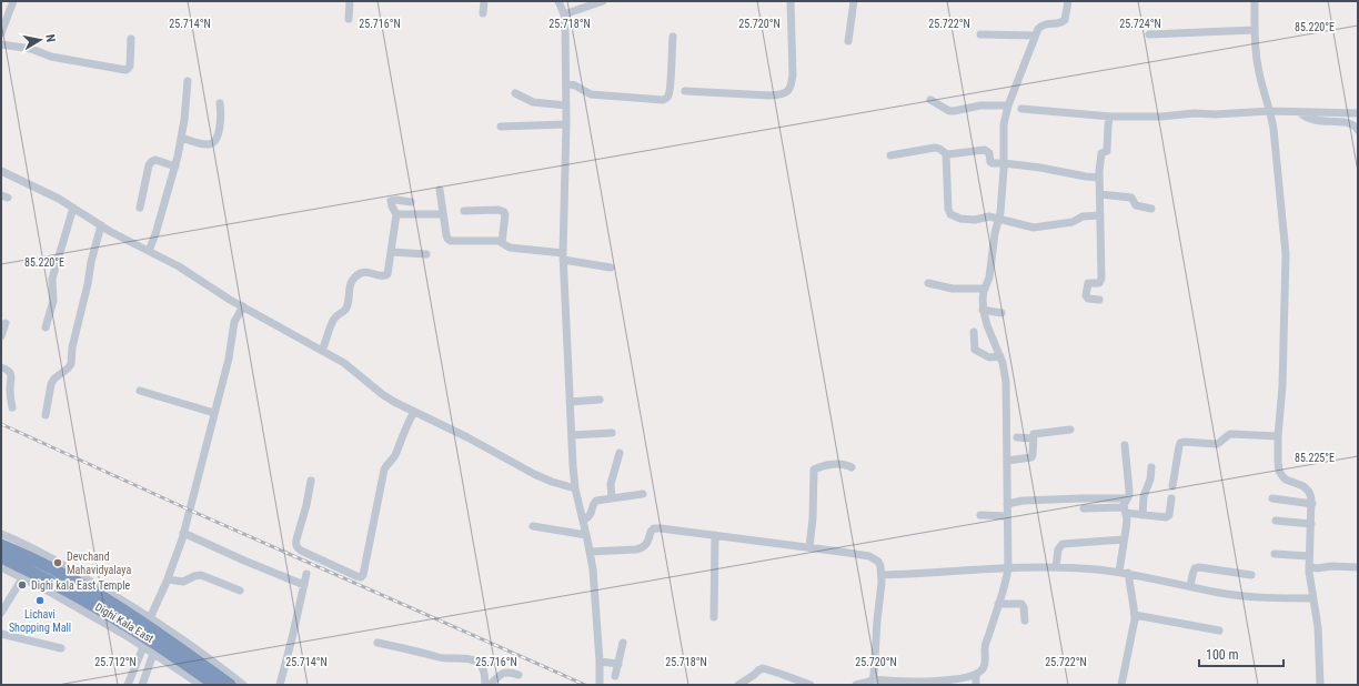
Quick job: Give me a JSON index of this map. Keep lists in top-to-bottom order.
{
  "streets": {
    "street": ["Dighi Kala East"]
  },
  "places": ["Devchand Mahavidyalaya", "Dighi kala East Temple", "Lichavi Shopping Mall"],
  "scale_bar": "100 m",
  "north": "right",
  "coordinates": [
    "25.714°N",
    "25.716°N",
    "25.718°N",
    "25.720°N",
    "25.722°N",
    "25.724°N",
    "85.220°E",
    "85.225°E",
    "25.712°N"
  ]
}
